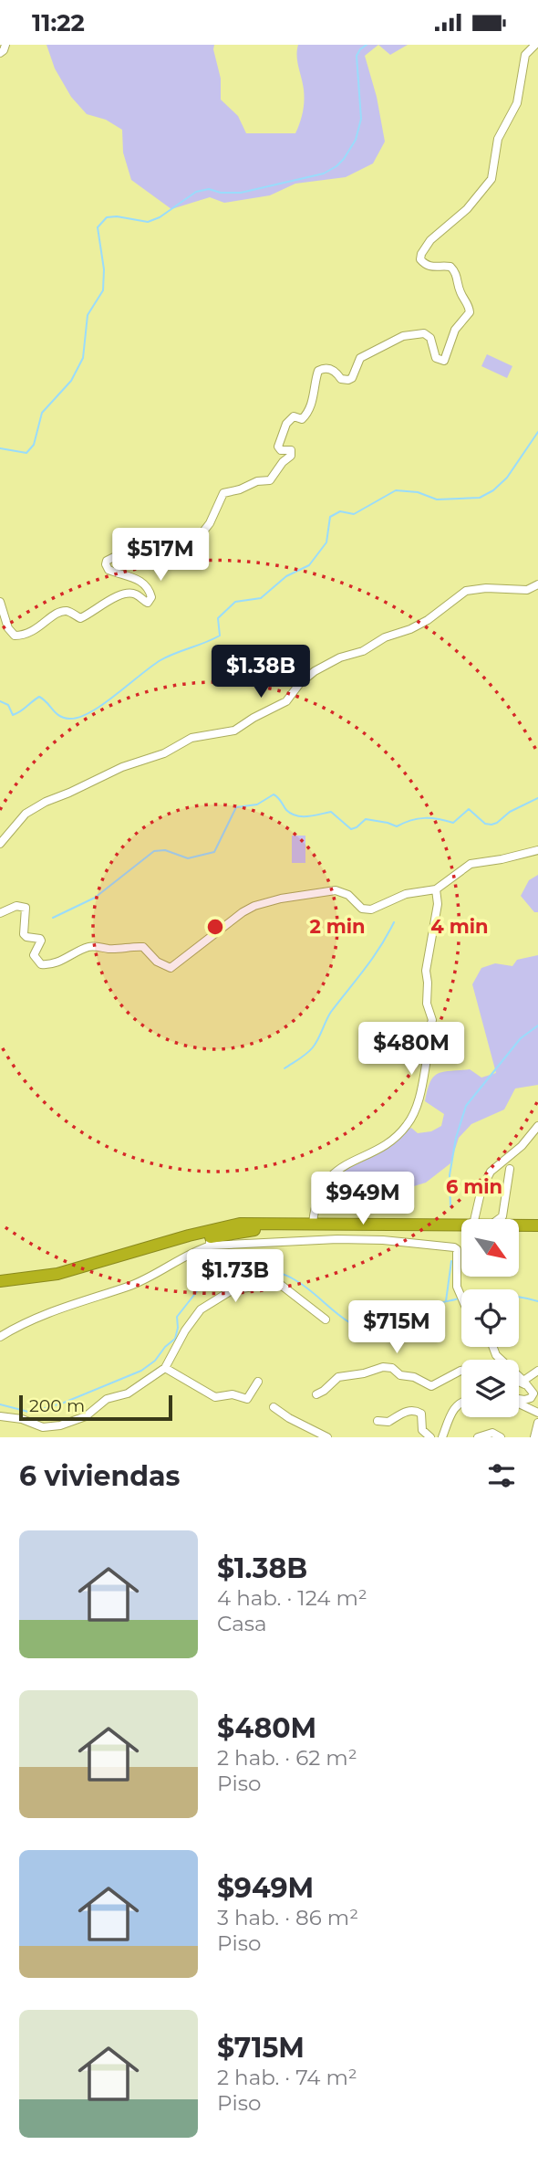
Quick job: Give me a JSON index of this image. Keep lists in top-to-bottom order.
{
  "scale_bar": "200 m",
  "north": "bottom right",
  "page": {
    "status": "11:22",
    "price": [
      "$517M",
      "$1.38B",
      "$480M",
      "$949M",
      "$1.73B",
      "$715M"
    ],
    "scale": "200 m",
    "heading": "6 viviendas",
    "list": [
      {
        "name": "$1.38B",
        "note": "4 hab. · 124 m² · Casa"
      },
      {
        "name": "$480M",
        "note": "2 hab. · 62 m² · Piso"
      },
      {
        "name": "$949M",
        "note": "3 hab. · 86 m² · Piso"
      },
      {
        "name": "$715M",
        "note": "2 hab. · 74 m² · Piso"
      }
    ]
  },
  "rings": ["2 min", "4 min", "6 min"]
}
